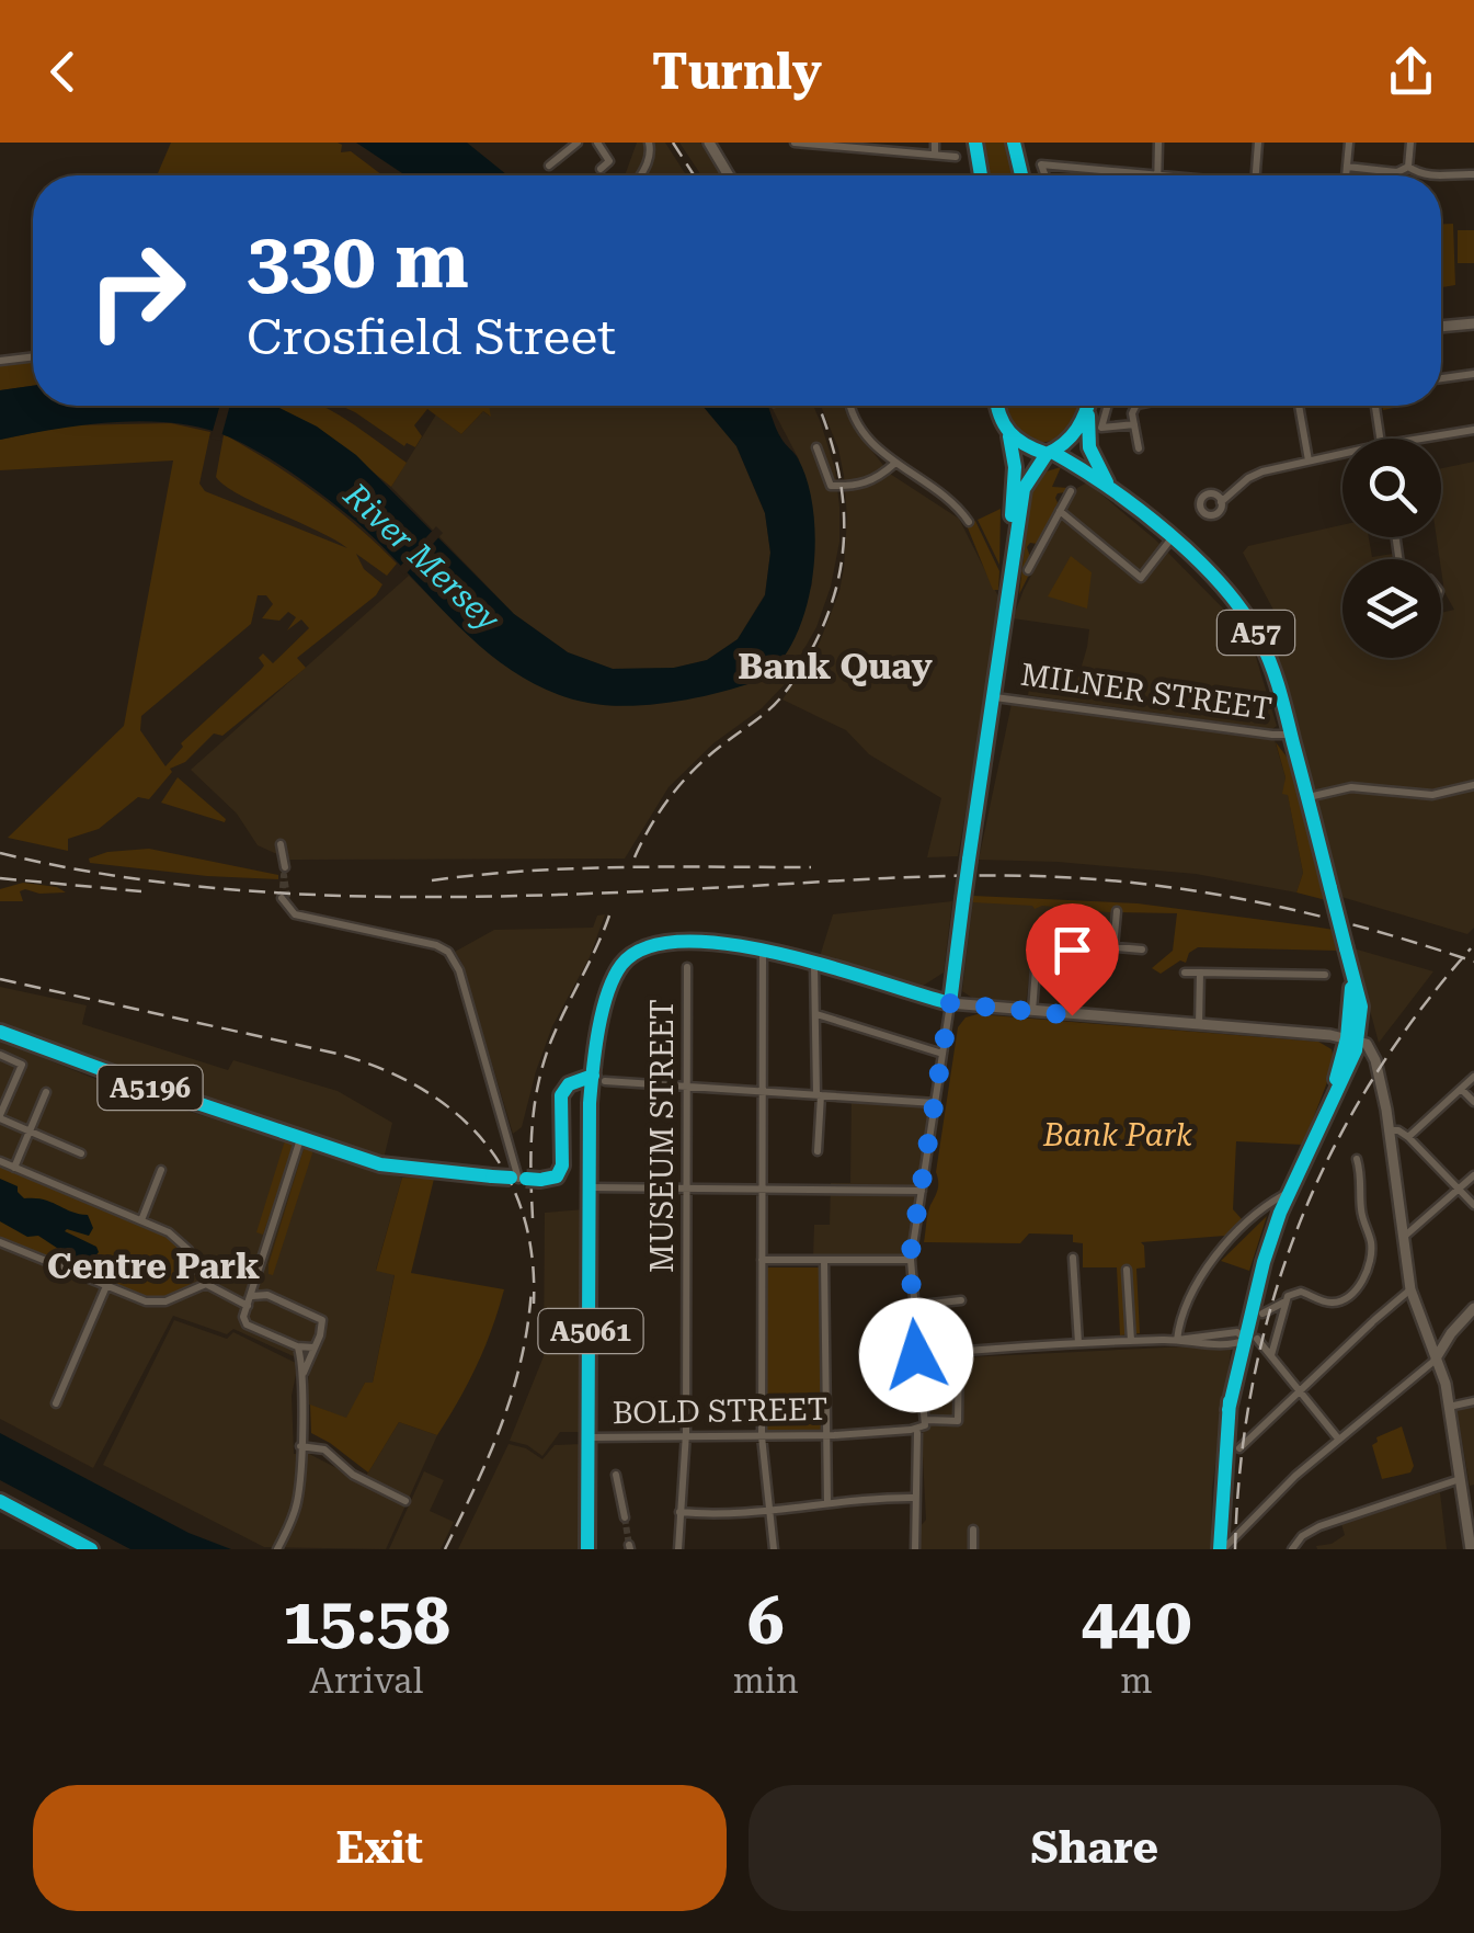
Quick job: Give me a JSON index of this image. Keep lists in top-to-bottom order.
{
  "streets": {
    "highway": ["A57", "A5196", "A5061"],
    "street": ["MILNER STREET", "MUSEUM STREET", "BOLD STREET"]
  },
  "crossings": [
    ["A57", "MILNER STREET"],
    ["MUSEUM STREET", "BOLD STREET"],
    ["A5061", "BOLD STREET"]
  ],
  "districts": ["Bank Quay", "Centre Park"],
  "water": ["River Mersey"],
  "parks": ["Bank Park"],
  "page": {
    "header": "Turnly",
    "turn": ["330 m", "Crosfield Street"],
    "eta": [
      "15:58",
      "Arrival",
      "6",
      "min",
      "440",
      "m"
    ],
    "buttons": ["Exit", "Share"]
  }
}
